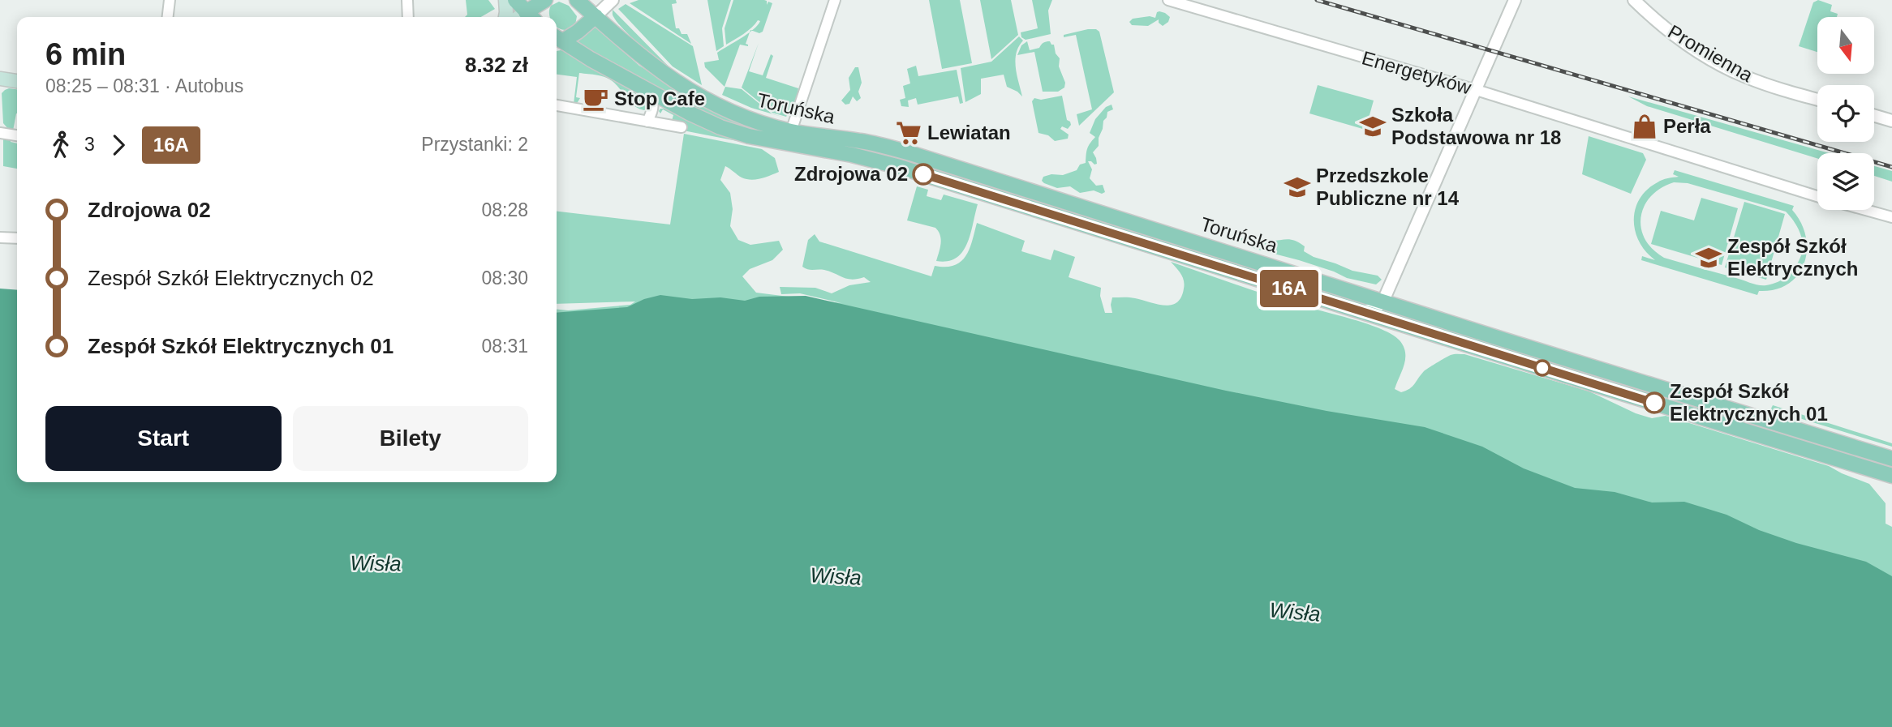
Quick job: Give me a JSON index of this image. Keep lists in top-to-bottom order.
{
  "streets": {
    "main road": ["Toruńska"],
    "street": ["Promienna", "Energetyków"]
  },
  "water": ["Wisła"],
  "places": {
    "cafe": ["Stop Cafe"],
    "school or university": ["Szkoła Podstawowa nr 18", "Przedszkole Publiczne nr 14", "Zespół Szkół Elektrycznych"],
    "shop": ["Perła"],
    "supermarket": ["Lewiatan"],
    "other": ["Zdrojowa 02", "Zespół Szkół Elektrycznych 01"]
  },
  "lines": ["bus line 16A"],
  "north": "bottom",
  "page": {
    "on_map": "16A",
    "heading": ["6 min", "08:25 – 08:31 · Autobus", "8.32 zł"],
    "legs": ["3", "16A", "Przystanki: 2"],
    "list": [
      {
        "name": "Zdrojowa 02",
        "value": "08:28"
      },
      {
        "name": "Zespół Szkół Elektrycznych 02",
        "value": "08:30"
      },
      {
        "name": "Zespół Szkół Elektrycznych 01",
        "value": "08:31"
      }
    ],
    "buttons": ["Start", "Bilety"]
  }
}
